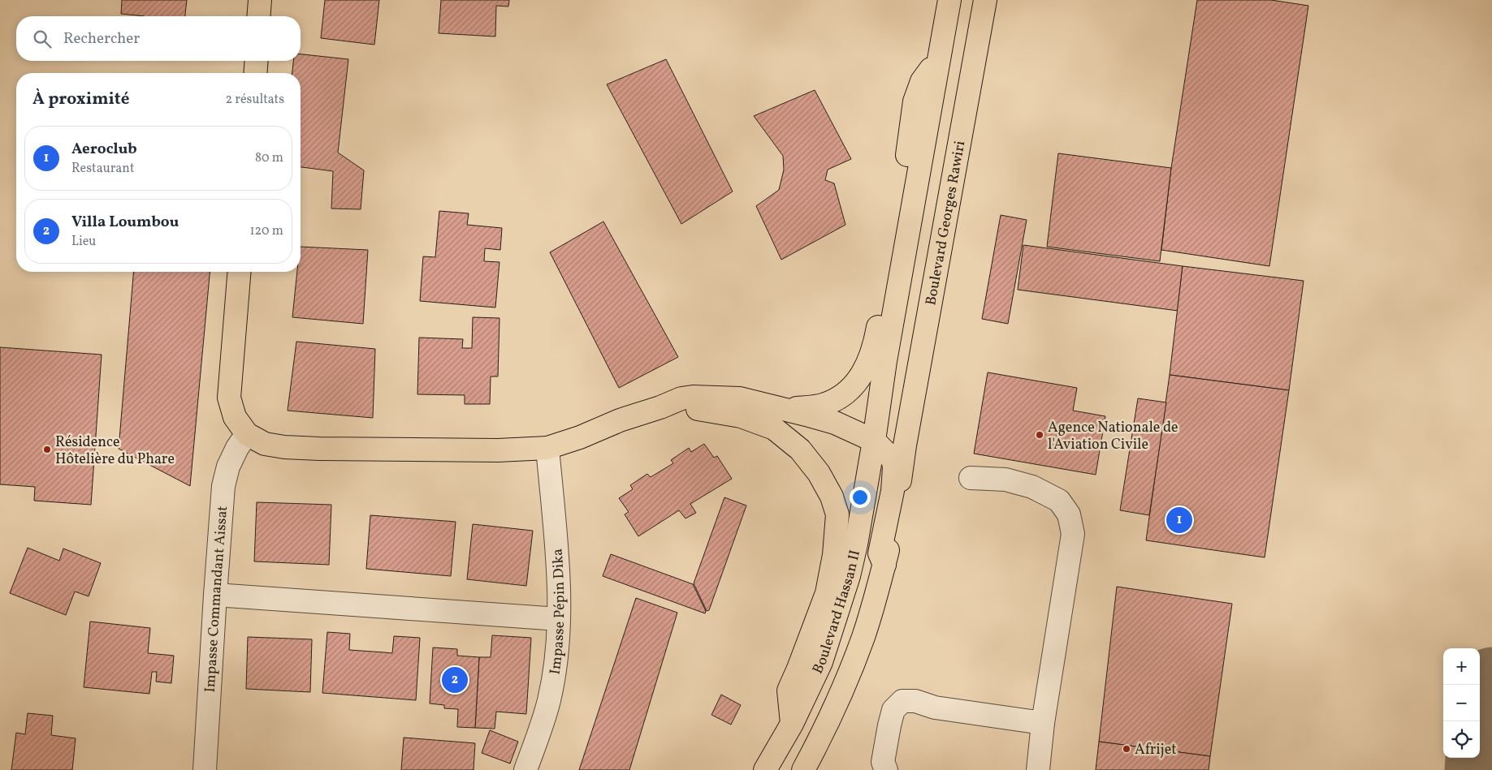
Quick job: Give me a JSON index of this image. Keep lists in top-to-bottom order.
{
  "streets": {
    "main road": ["Boulevard Georges Rawiri", "Boulevard Hassan II"],
    "street": ["Impasse Commandant Aissat", "Impasse Pépin Dika"]
  },
  "places": ["Agence Nationale de l'Aviation Civile", "Résidence Hôtelière du Phare", "Afrijet"],
  "page": {
    "search": "Rechercher",
    "heading": ["À proximité", "2 résultats"],
    "list": [
      {
        "mark": "1",
        "name": "Aeroclub",
        "note": "Restaurant",
        "value": "80 m"
      },
      {
        "mark": "2",
        "name": "Villa Loumbou",
        "note": "Lieu",
        "value": "120 m"
      }
    ],
    "pins": ["1", "2"],
    "map_buttons": ["+", "−"]
  }
}
